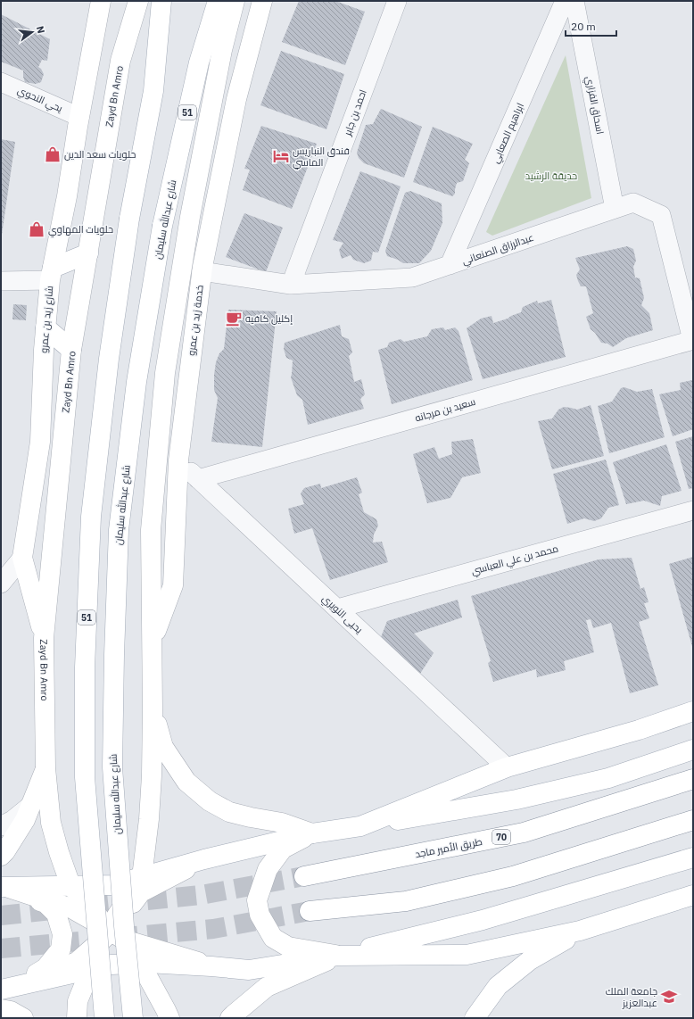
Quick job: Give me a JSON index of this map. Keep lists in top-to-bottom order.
{
  "streets": {
    "main road": [
      "Zayd Bn Amro",
      "51",
      "شارع عبدالله سليمان",
      "شارع زيد بن عمرو",
      "خدمة زيد بن عمرو",
      "70",
      "طريق الأمير ماجد"
    ],
    "street": [
      "يحي النحوي",
      "اسحاق الفزاري",
      "احمد بن جابر",
      "ابراهيم الصعابي",
      "عبدالرزاق الصنعاني",
      "سعيد بن مرجانه",
      "محمد بن علي العباسي",
      "يحيى النويري"
    ]
  },
  "crossings": [
    ["Zayd Bn Amro", "شارع زيد بن عمرو"],
    ["يحي النحوي", "شارع زيد بن عمرو"],
    ["اسحاق الفزاري", "عبدالرزاق الصنعاني"],
    ["احمد بن جابر", "عبدالرزاق الصنعاني"],
    ["ابراهيم الصعابي", "عبدالرزاق الصنعاني"],
    ["عبدالرزاق الصنعاني", "خدمة زيد بن عمرو"],
    ["عبدالرزاق الصنعاني", "سعيد بن مرجانه"],
    ["خدمة زيد بن عمرو", "يحيى النويري"],
    ["سعيد بن مرجانه", "يحيى النويري"],
    ["محمد بن علي العباسي", "يحيى النويري"]
  ],
  "parks": ["حديقة الرشيد"],
  "places": {
    "shop": ["حلويات سعد الدين", "حلويات المهاوي"],
    "hotel": ["فندق النباريس الماسي"],
    "cafe": ["إكليل كافيه"],
    "school or university": ["جامعة الملك عبدالعزيز"]
  },
  "scale_bar": "20 m",
  "north": "right"
}
